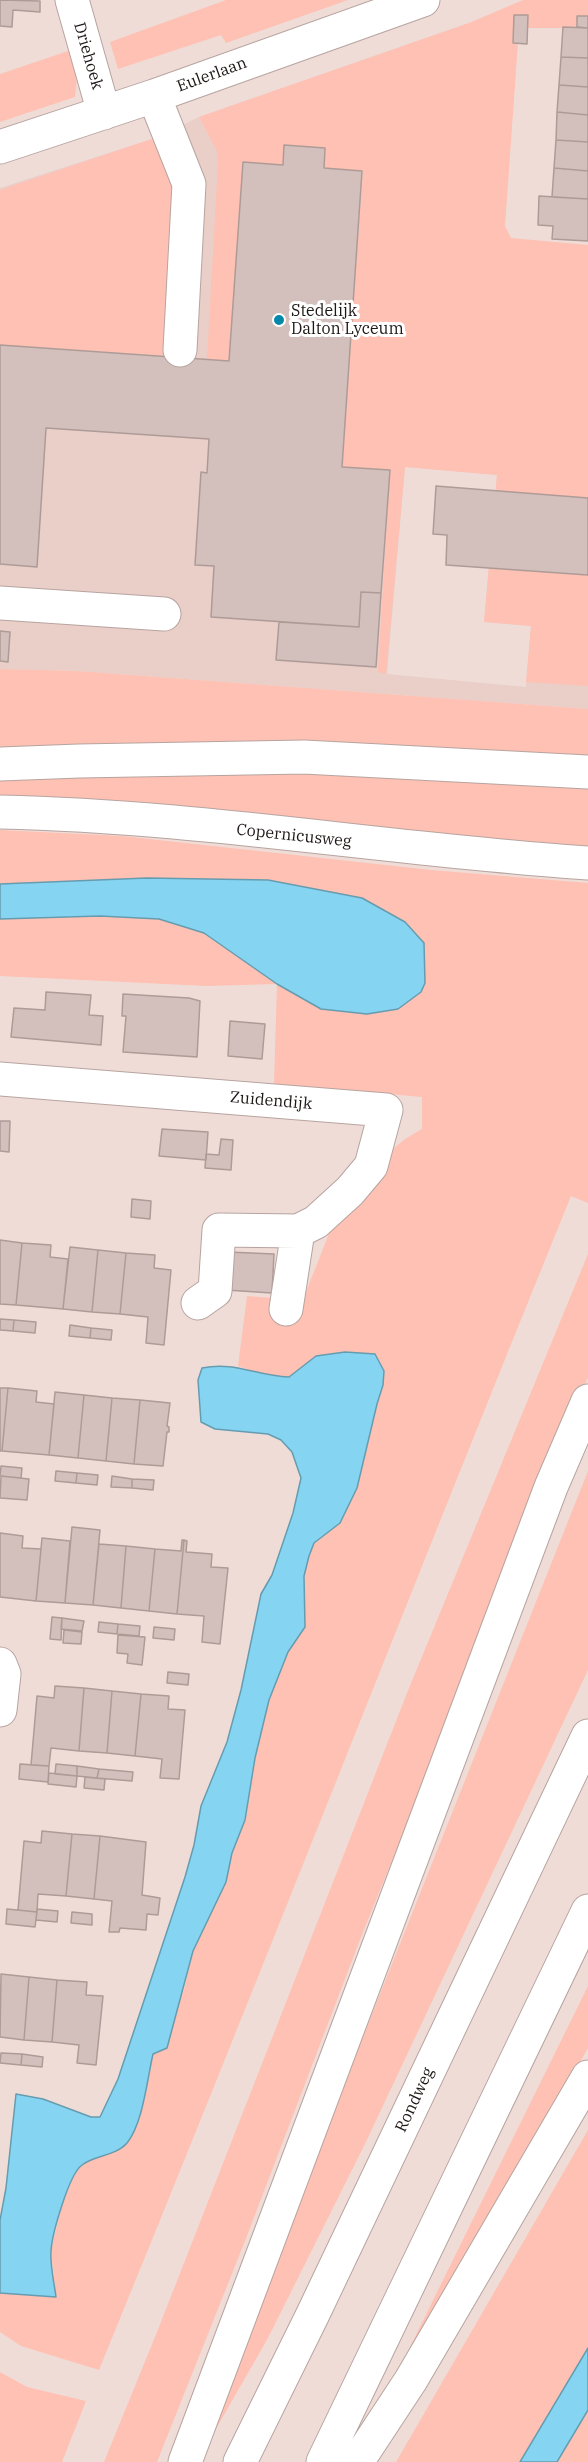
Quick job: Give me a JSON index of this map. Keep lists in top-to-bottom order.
{
  "streets": {
    "main road": [
      "Driehoek",
      "Eulerlaan",
      "Copernicusweg",
      "Zuidendijk",
      "Rondweg"
    ]
  },
  "crossings": [
    ["Driehoek", "Eulerlaan"]
  ],
  "places": ["Stedelijk Dalton Lyceum"]
}
